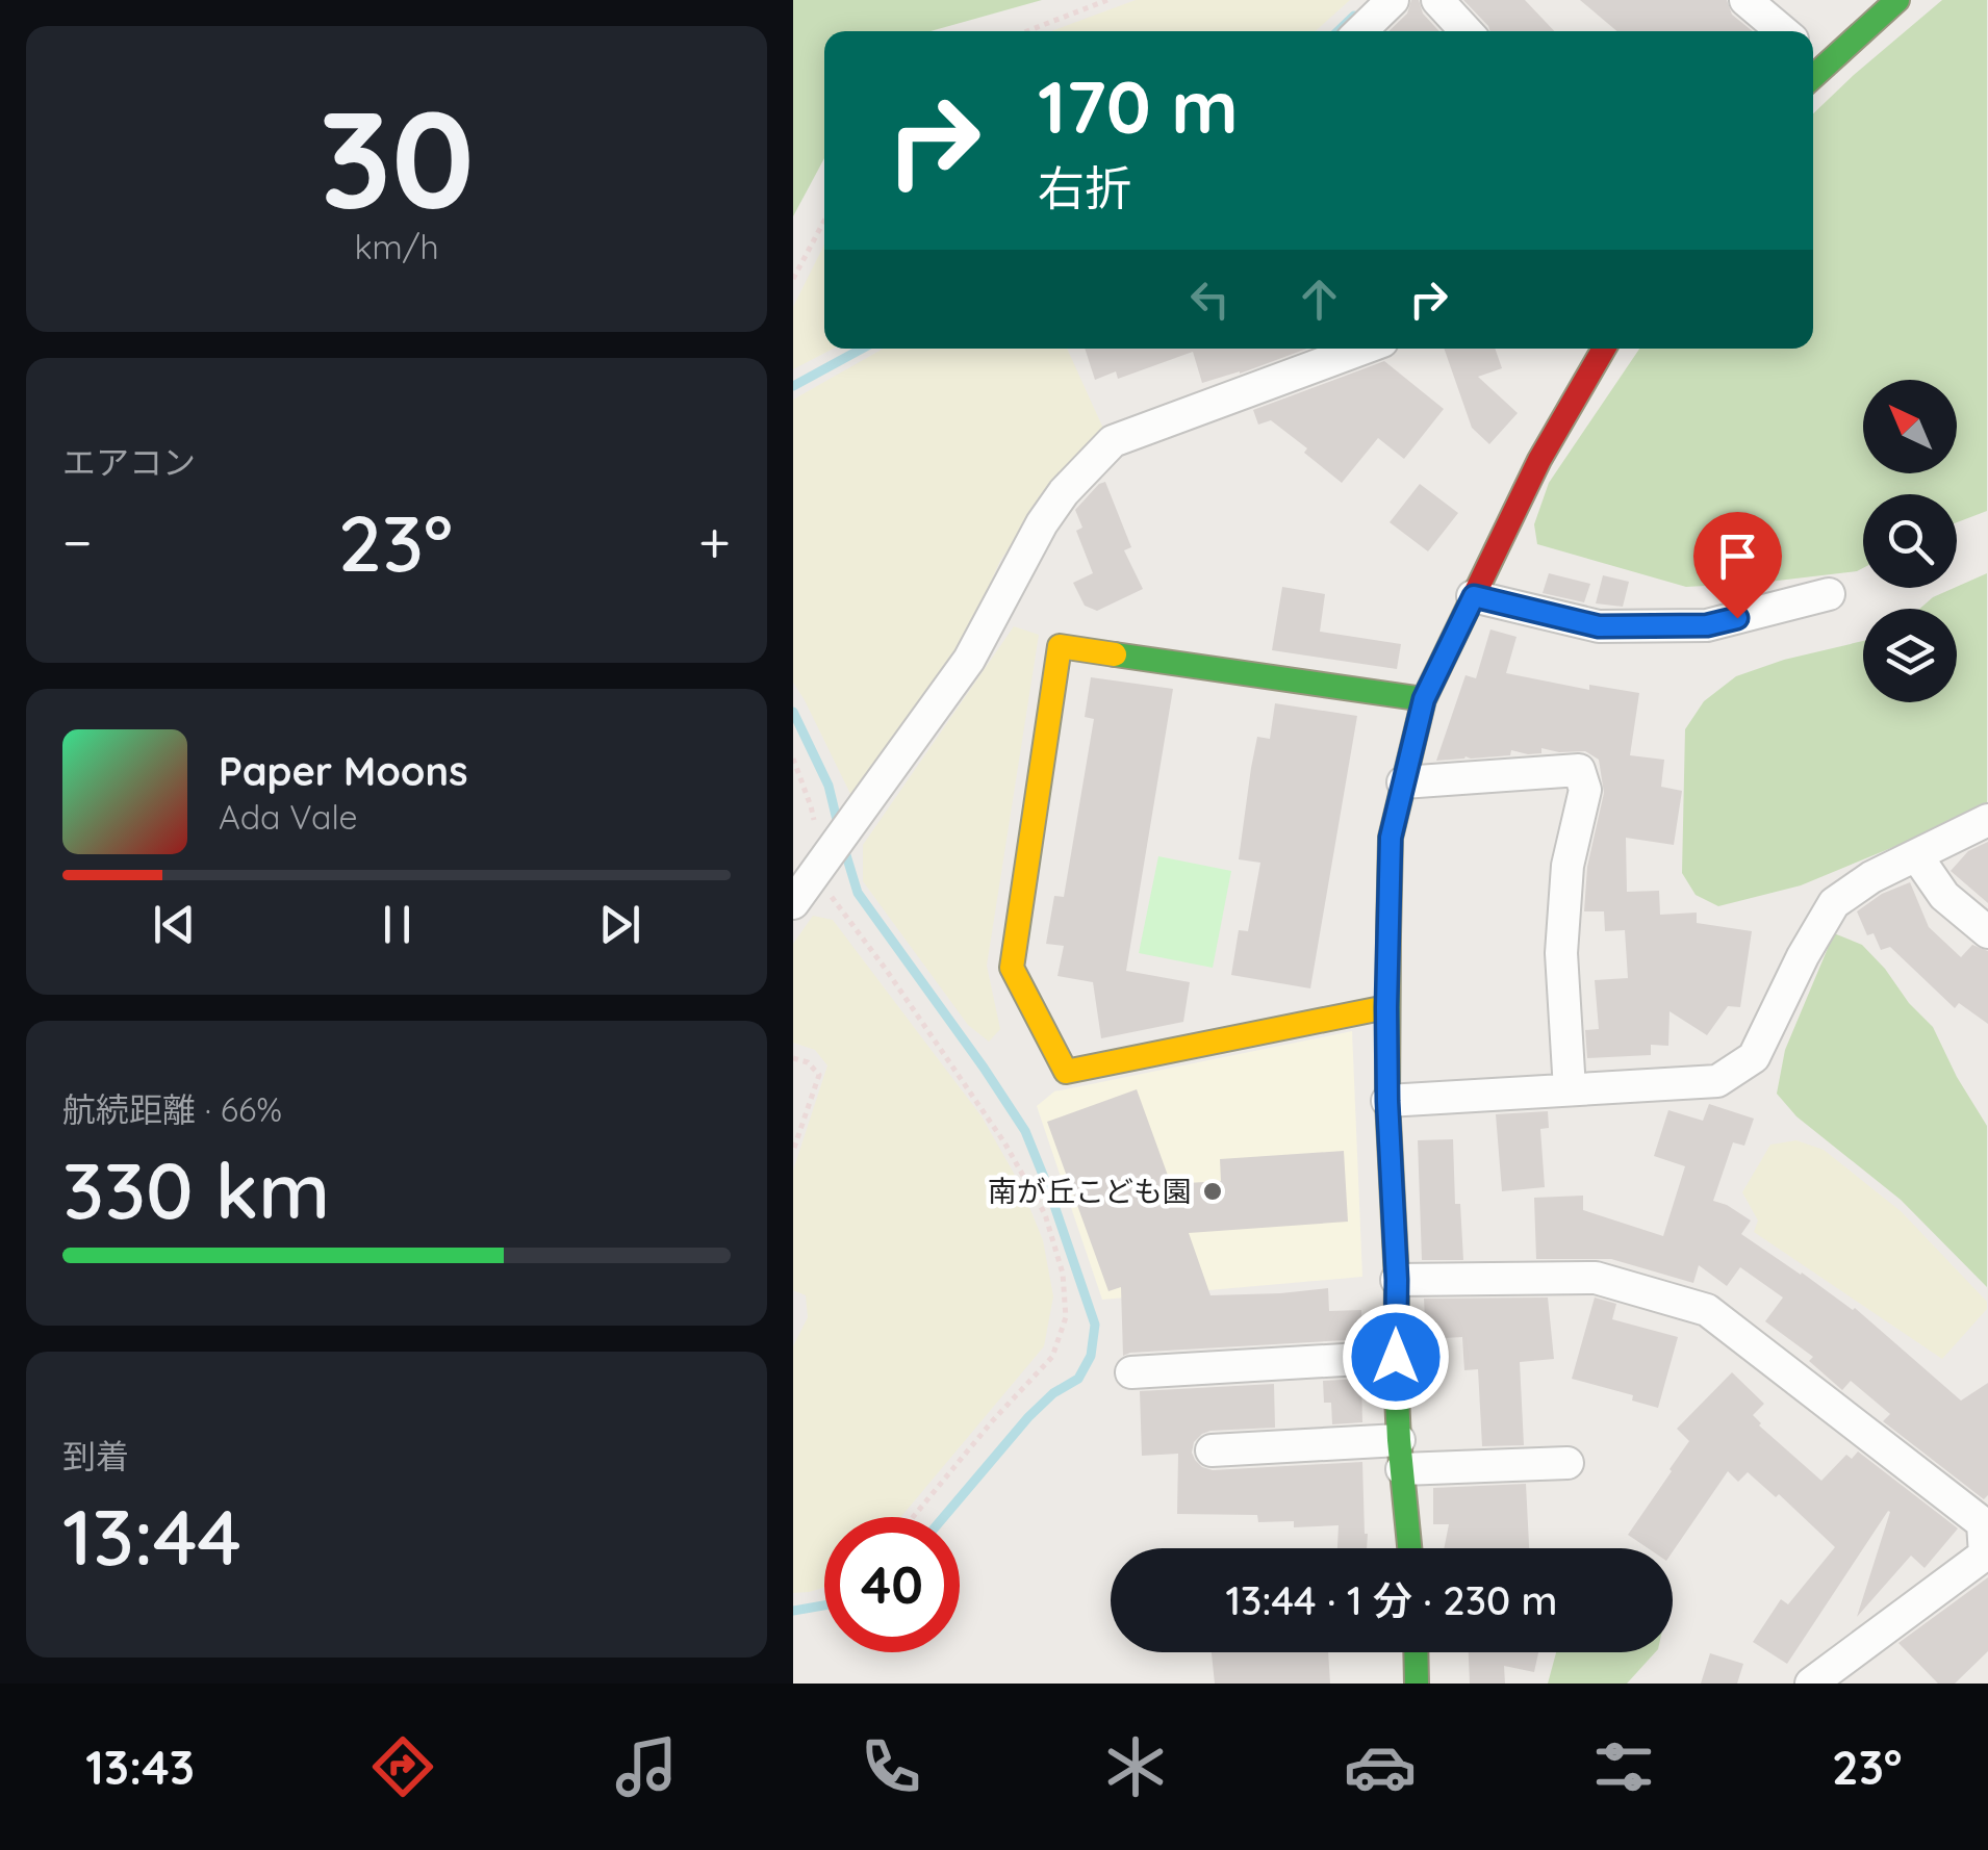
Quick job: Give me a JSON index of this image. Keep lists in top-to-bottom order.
{
  "places": ["南が丘こども園"],
  "north": "top left",
  "page": {
    "tile": [
      ["30", "km/h"],
      "エアコン",
      ["航続距離 · 66%", "330 km"],
      ["到着", "13:44"]
    ],
    "turn": ["170 m", "右折"],
    "heat": ["−", "23°", "+"],
    "song": ["Paper Moons", "Ada Vale"],
    "limit": "40",
    "trip": "13:44 · 1 分 · 230 m",
    "tabs": ["13:43", "23°"]
  }
}
